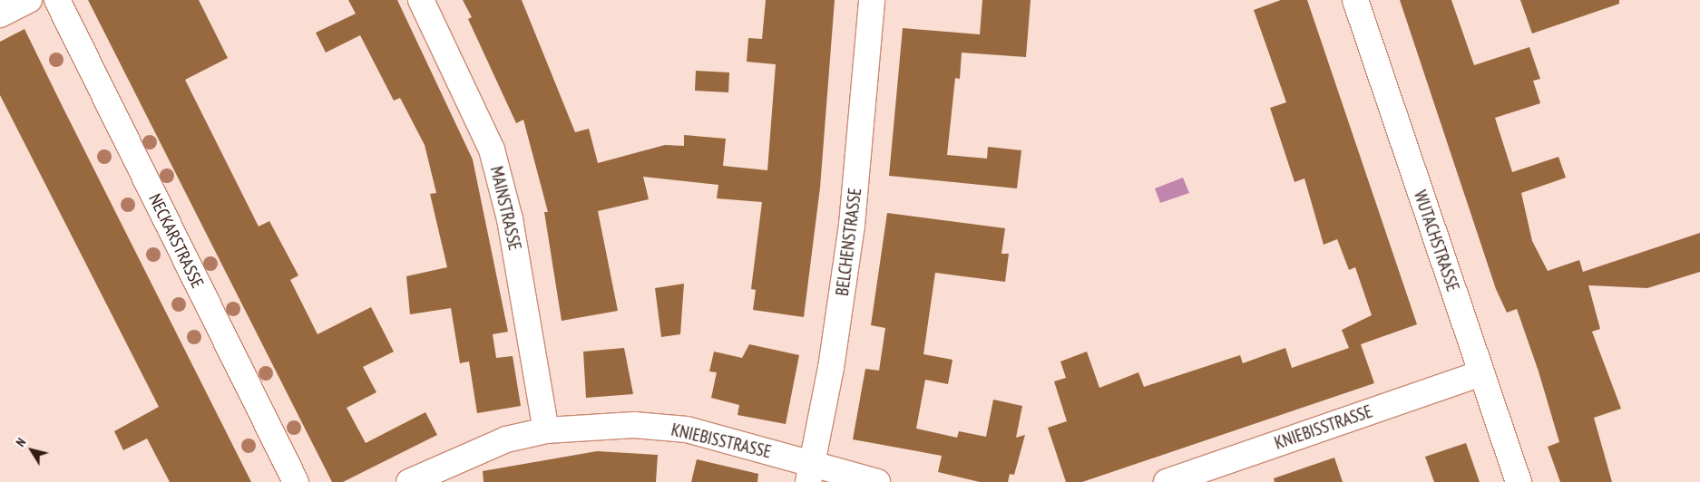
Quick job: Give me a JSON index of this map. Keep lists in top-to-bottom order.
{
  "streets": {
    "street": [
      "MAINSTRASSE",
      "NECKARSTRASSE",
      "WUTACHSTRASSE",
      "BELCHENSTRASSE",
      "KNIEBISSTRASSE"
    ]
  },
  "crossings": [
    ["MAINSTRASSE", "KNIEBISSTRASSE"],
    ["WUTACHSTRASSE", "KNIEBISSTRASSE"],
    ["BELCHENSTRASSE", "KNIEBISSTRASSE"]
  ],
  "north": "top left"
}
